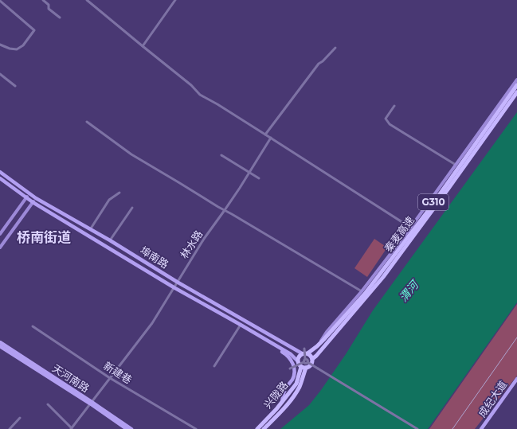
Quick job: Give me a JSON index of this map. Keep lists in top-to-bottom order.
{
  "streets": {
    "highway": ["G310", "秦麦高速", "兴陇路"],
    "main road": ["埠南路", "天河南路", "成纪大道"],
    "street": ["林水路", "新建巷"]
  },
  "crossings": [
    ["秦麦高速", "兴陇路"],
    ["林水路", "埠南路"],
    ["林水路", "新建巷"],
    ["林水路", "天河南路"]
  ],
  "districts": ["桥南街道"],
  "water": ["渭河"]
}
